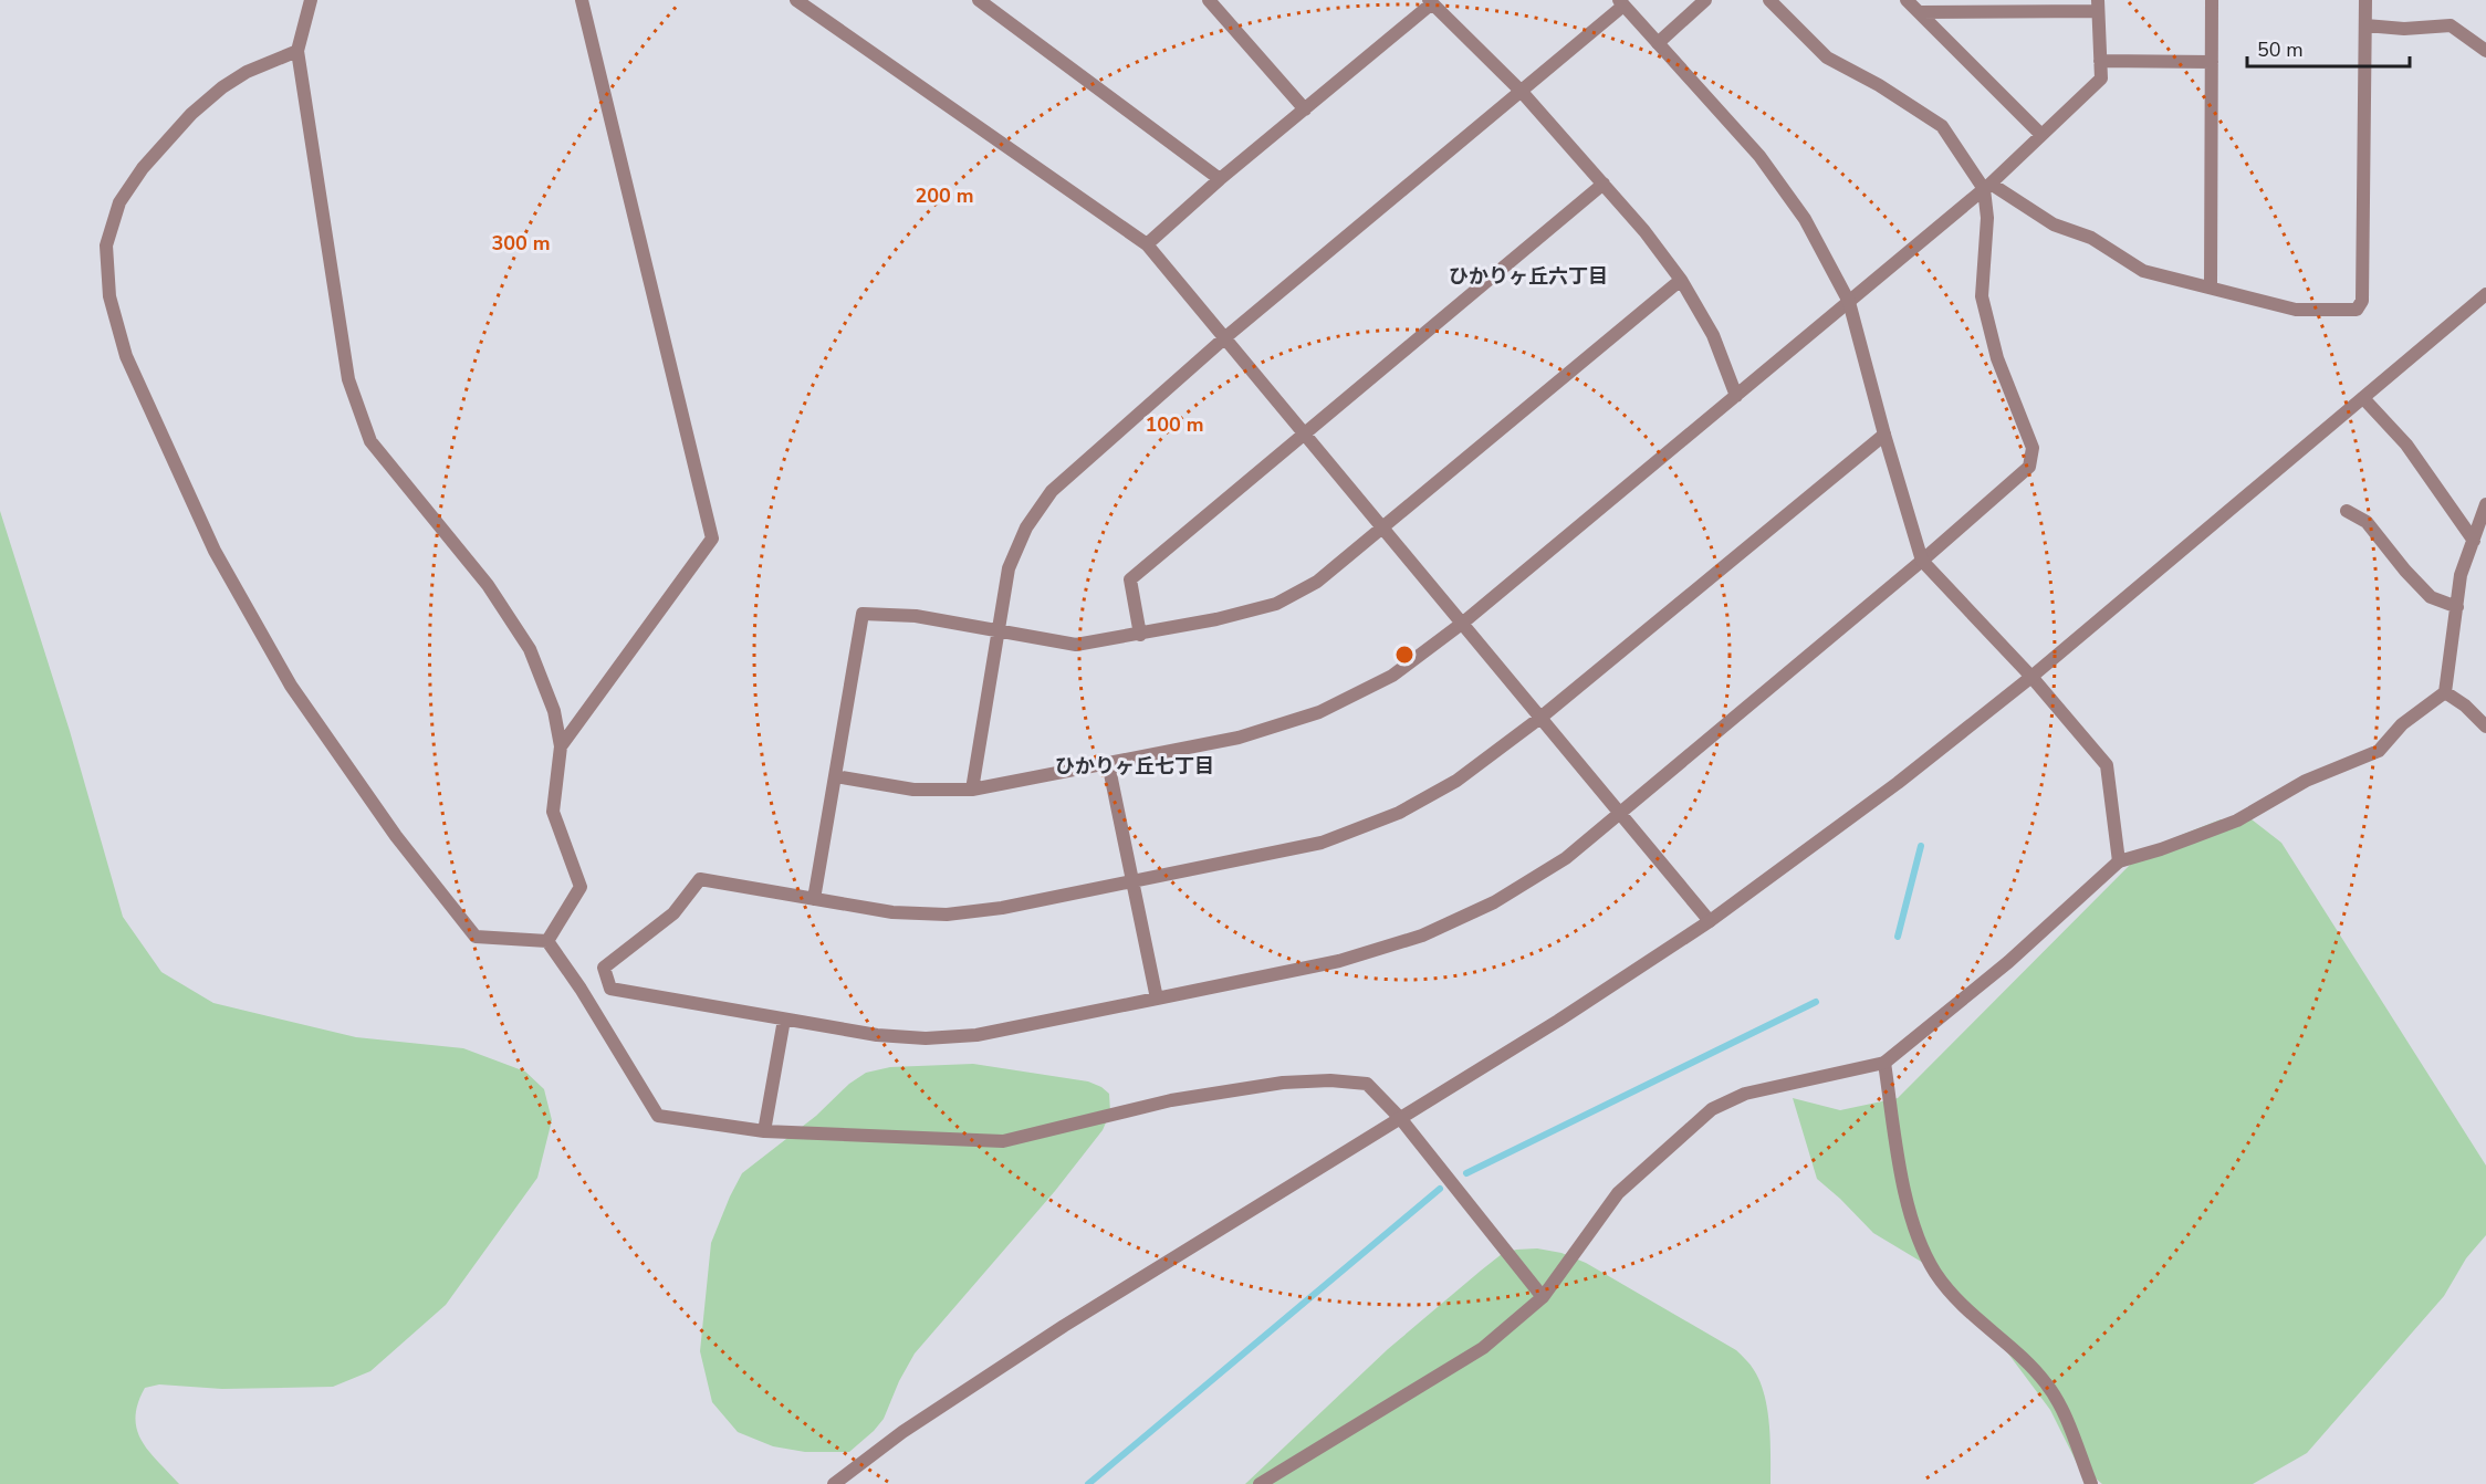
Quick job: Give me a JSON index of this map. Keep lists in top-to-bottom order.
{
  "districts": ["ひかりヶ丘六丁目", "ひかりヶ丘七丁目"],
  "scale_bar": "50 m",
  "rings": ["200 m", "300 m", "100 m"]
}
